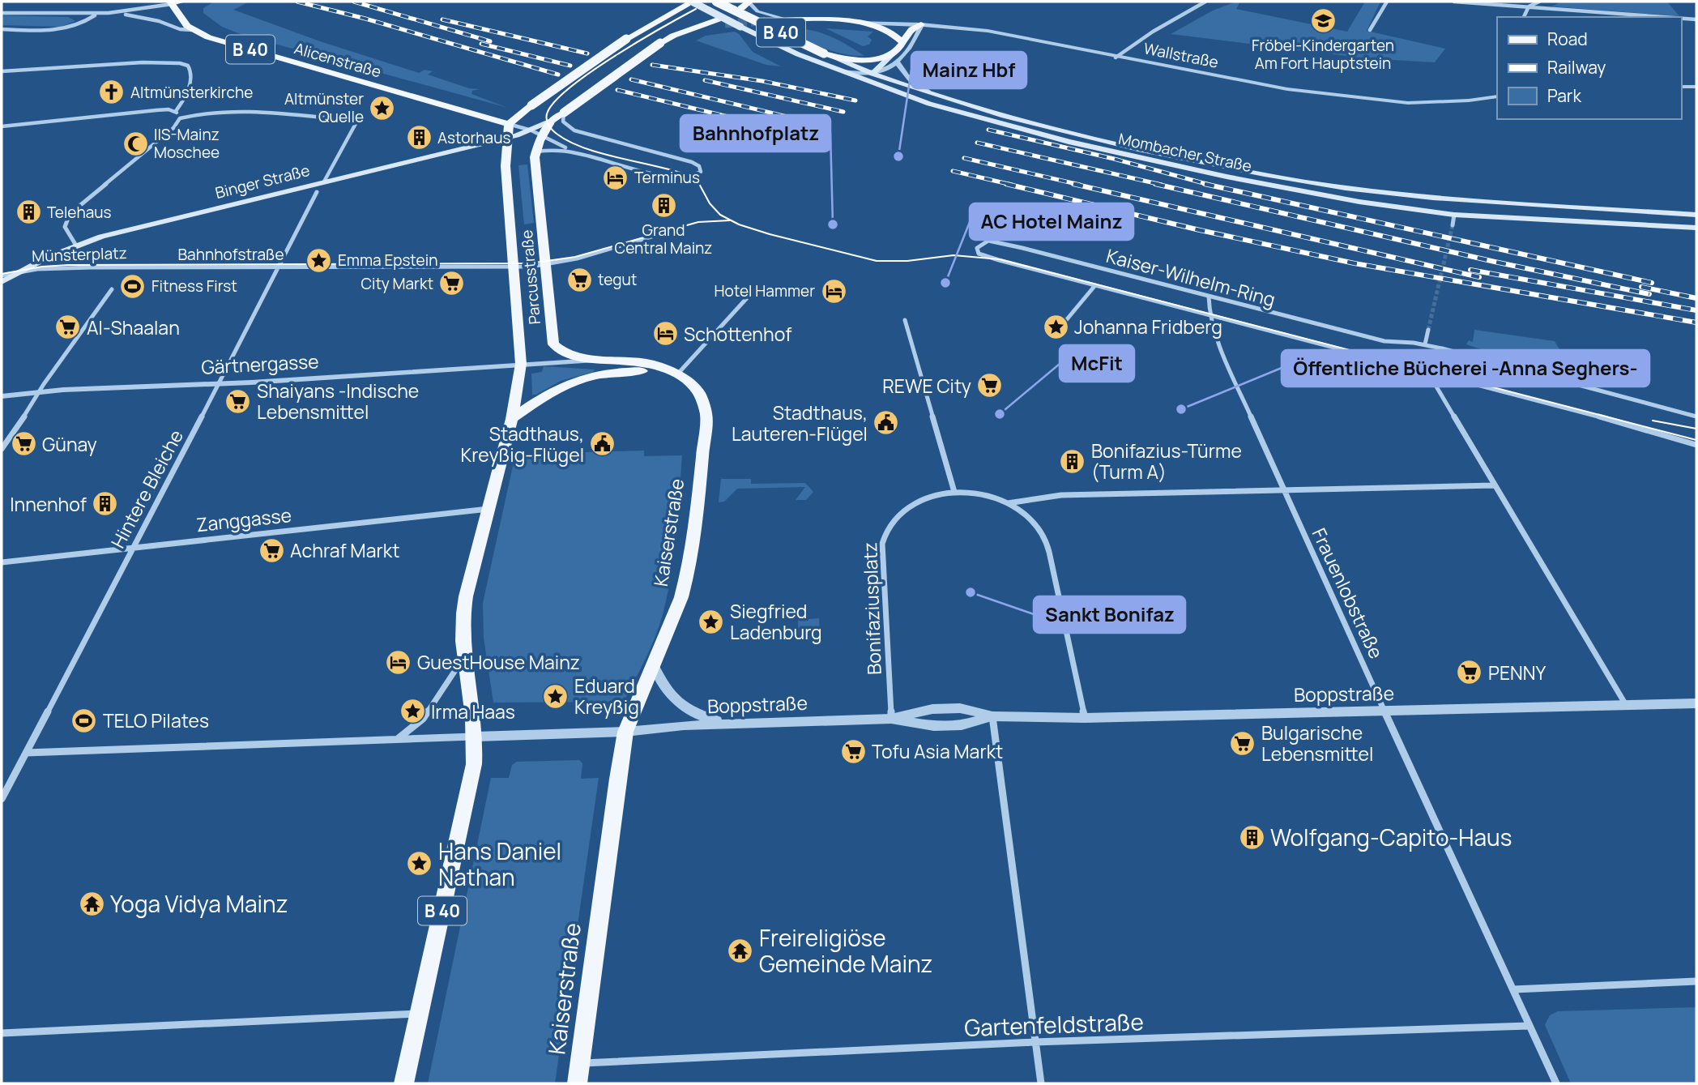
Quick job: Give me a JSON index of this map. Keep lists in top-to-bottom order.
{
  "streets": {
    "main road": [
      "B 40",
      "Wallstraße",
      "Alicenstraße",
      "Mombacher Straße",
      "Binger Straße",
      "Münsterplatz",
      "Parcusstraße",
      "Kaiserstraße"
    ],
    "street": [
      "Bahnhofstraße",
      "Kaiser-Wilhelm-Ring",
      "Gärtnergasse",
      "Hintere Bleiche",
      "Zanggasse",
      "Frauenlobstraße",
      "Bonifaziusplatz",
      "Boppstraße",
      "Gartenfeldstraße"
    ]
  },
  "crossings": [
    ["B 40", "Alicenstraße"],
    ["B 40", "Binger Straße"],
    ["B 40", "Parcusstraße"],
    ["B 40", "Gärtnergasse"],
    ["B 40", "Zanggasse"],
    ["Binger Straße", "Münsterplatz"],
    ["Binger Straße", "Parcusstraße"],
    ["Münsterplatz", "Bahnhofstraße"],
    ["Bahnhofstraße", "Parcusstraße"],
    ["Bahnhofstraße", "Hintere Bleiche"],
    ["Parcusstraße", "Gärtnergasse"],
    ["Parcusstraße", "Kaiserstraße"],
    ["Kaiser-Wilhelm-Ring", "Frauenlobstraße"],
    ["Gärtnergasse", "Hintere Bleiche"],
    ["Gärtnergasse", "Kaiserstraße"],
    ["Hintere Bleiche", "Zanggasse"],
    ["Kaiserstraße", "Boppstraße"],
    ["Kaiserstraße", "Gartenfeldstraße"],
    ["Frauenlobstraße", "Boppstraße"],
    ["Frauenlobstraße", "Gartenfeldstraße"],
    ["Bonifaziusplatz", "Boppstraße"]
  ],
  "places": {
    "school or university": ["Fröbel-Kindergarten Am Fort Hauptstein"],
    "church": ["Altmünsterkirche"],
    "place": [
      "Altmünster Quelle",
      "Emma Epstein",
      "Johanna Fridberg",
      "Siegfried Ladenburg",
      "Eduard Kreyßig",
      "Irma Haas",
      "Hans Daniel Nathan"
    ],
    "building": [
      "Astorhaus",
      "Grand Central Mainz",
      "Telehaus",
      "Bonifazius-Türme (Turm A)",
      "Innenhof",
      "Wolfgang-Capito-Haus"
    ],
    "mosque": ["IIS-Mainz Moschee"],
    "other": [
      "Mainz Hbf",
      "Bahnhofplatz",
      "AC Hotel Mainz",
      "Öffentliche Bücherei -Anna Seghers-",
      "McFit",
      "Sankt Bonifaz"
    ],
    "hotel": [
      "Terminus",
      "Hotel Hammer",
      "Schottenhof",
      "GuestHouse Mainz"
    ],
    "supermarket": [
      "tegut",
      "City Markt",
      "Al-Shaalan",
      "REWE City",
      "Shaiyans -Indische Lebensmittel",
      "Günay",
      "Achraf Markt",
      "PENNY",
      "Bulgarische Lebensmittel",
      "Tofu Asia Markt"
    ],
    "sports": ["Fitness First", "TELO Pilates"],
    "public building": ["Stadthaus, Lauteren-Flügel", "Stadthaus, Kreyßig-Flügel"],
    "temple": ["Yoga Vidya Mainz", "Freireligiöse Gemeinde Mainz"]
  },
  "legend": ["Road", "Railway", "Park"]
}
